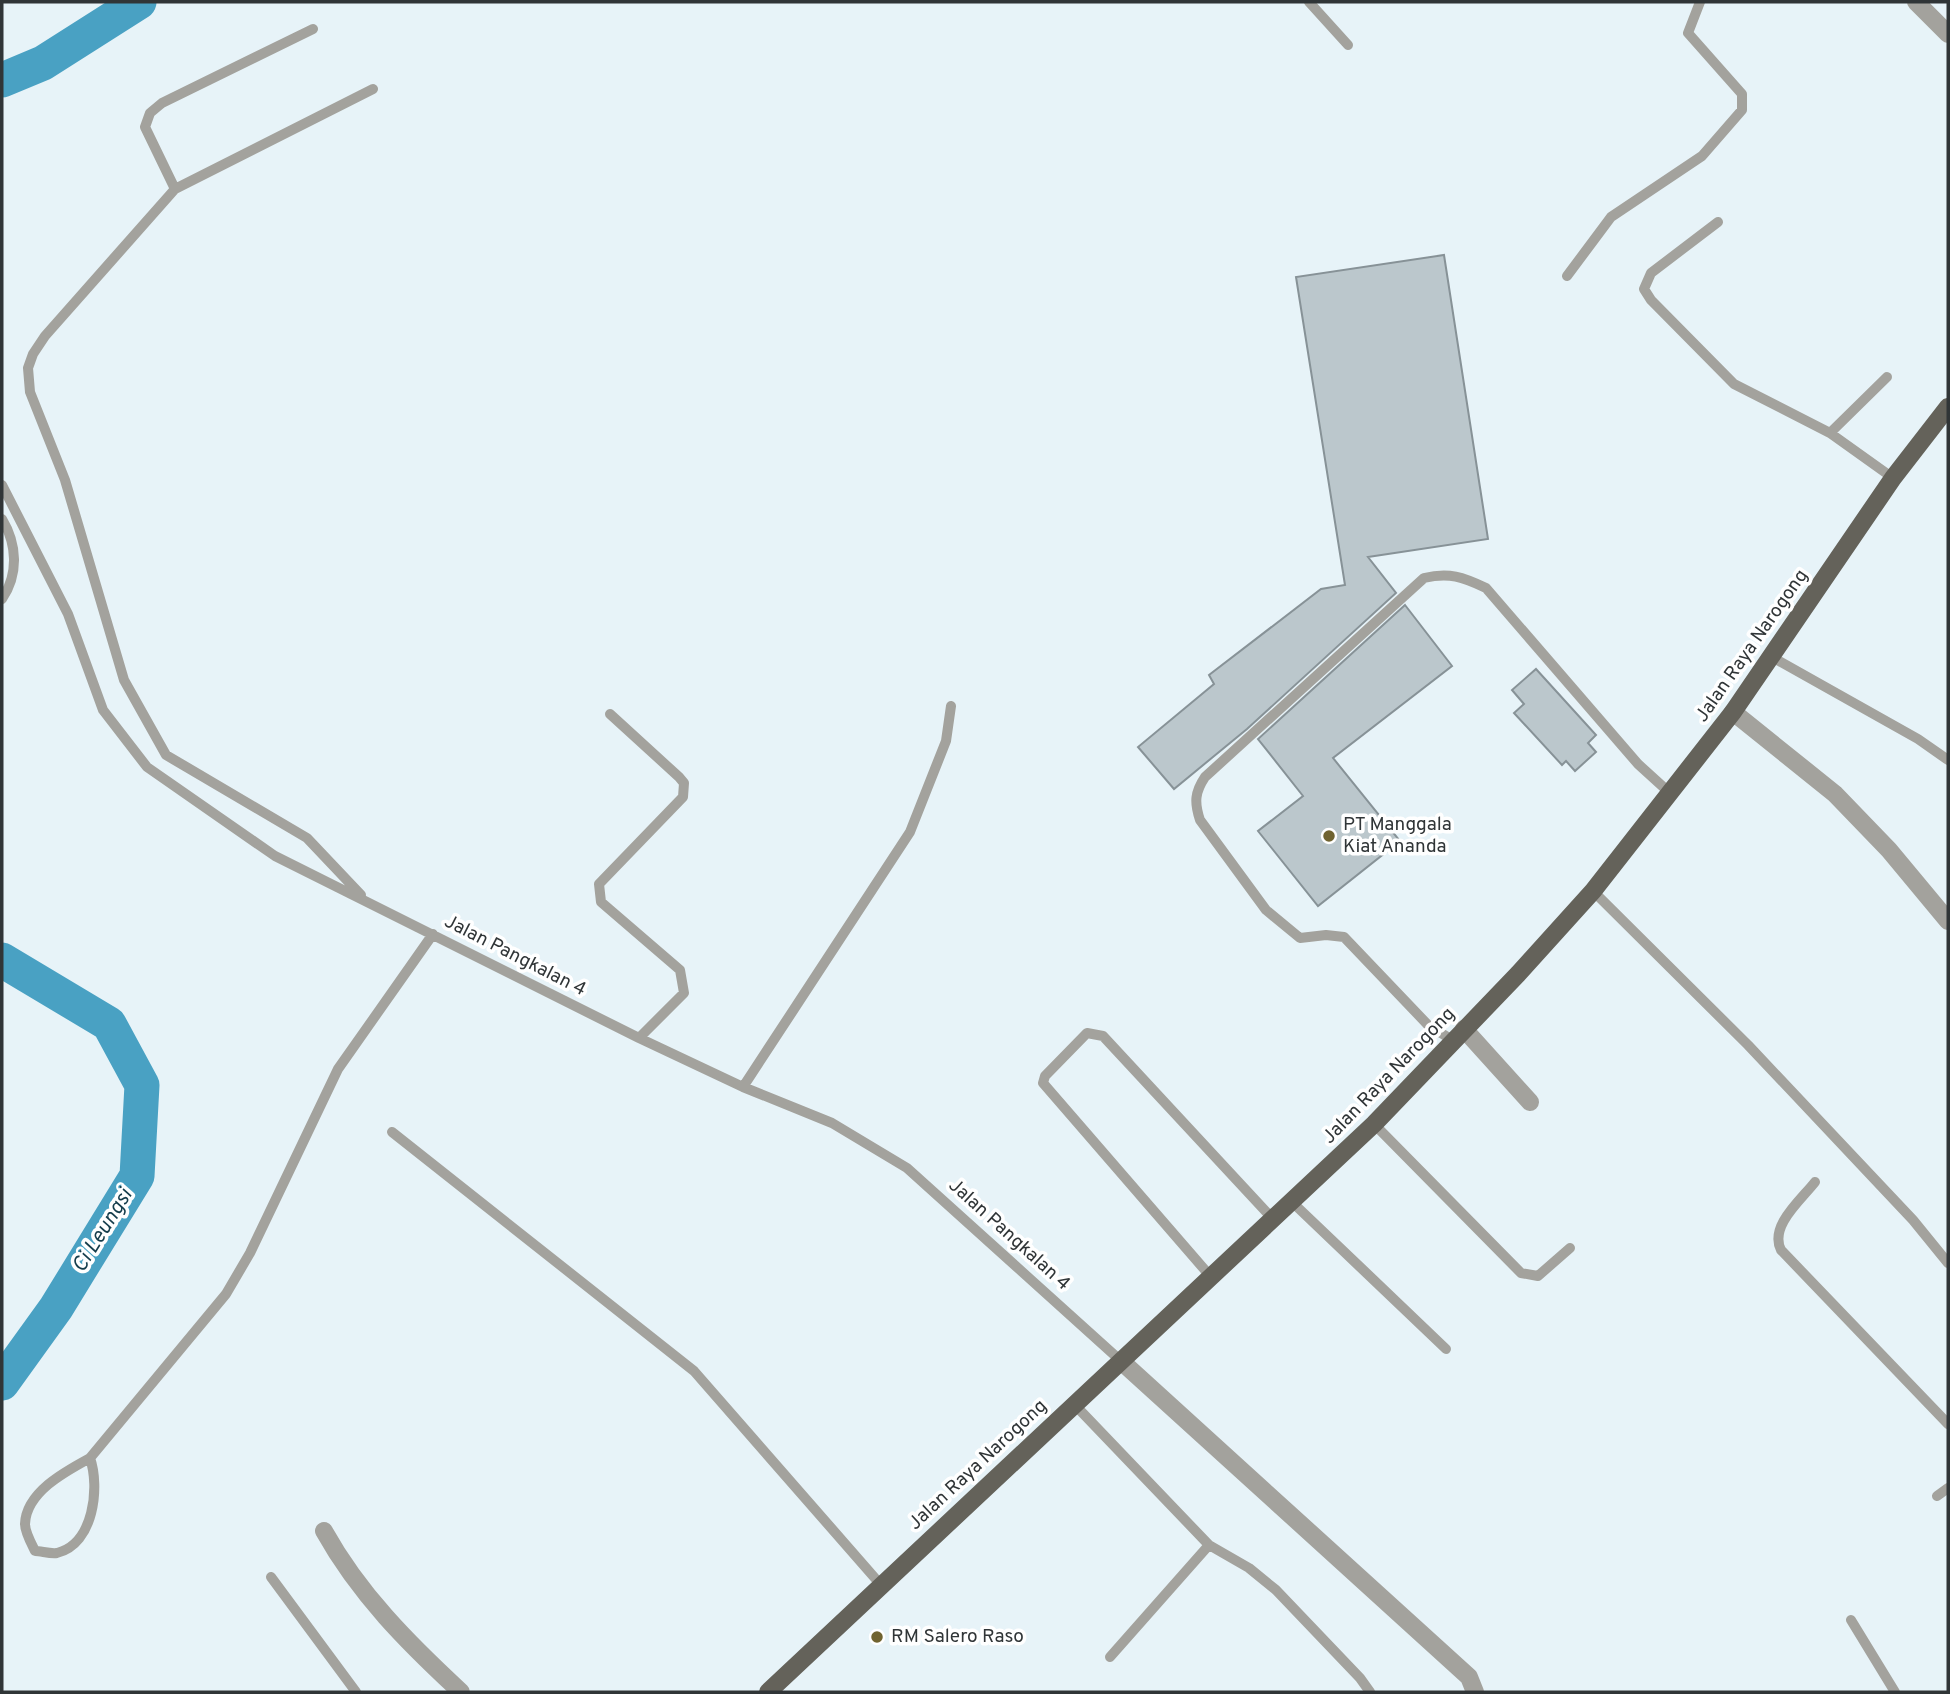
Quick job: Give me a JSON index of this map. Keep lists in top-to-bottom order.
{
  "streets": {
    "main road": ["Jalan Raya Narogong"],
    "lane": ["Jalan Pangkalan 4"]
  },
  "crossings": [
    ["Jalan Raya Narogong", "Jalan Pangkalan 4"]
  ],
  "water": ["Ci Leungsi"],
  "places": ["PT Manggala Kiat Ananda", "RM Salero Raso"]
}
